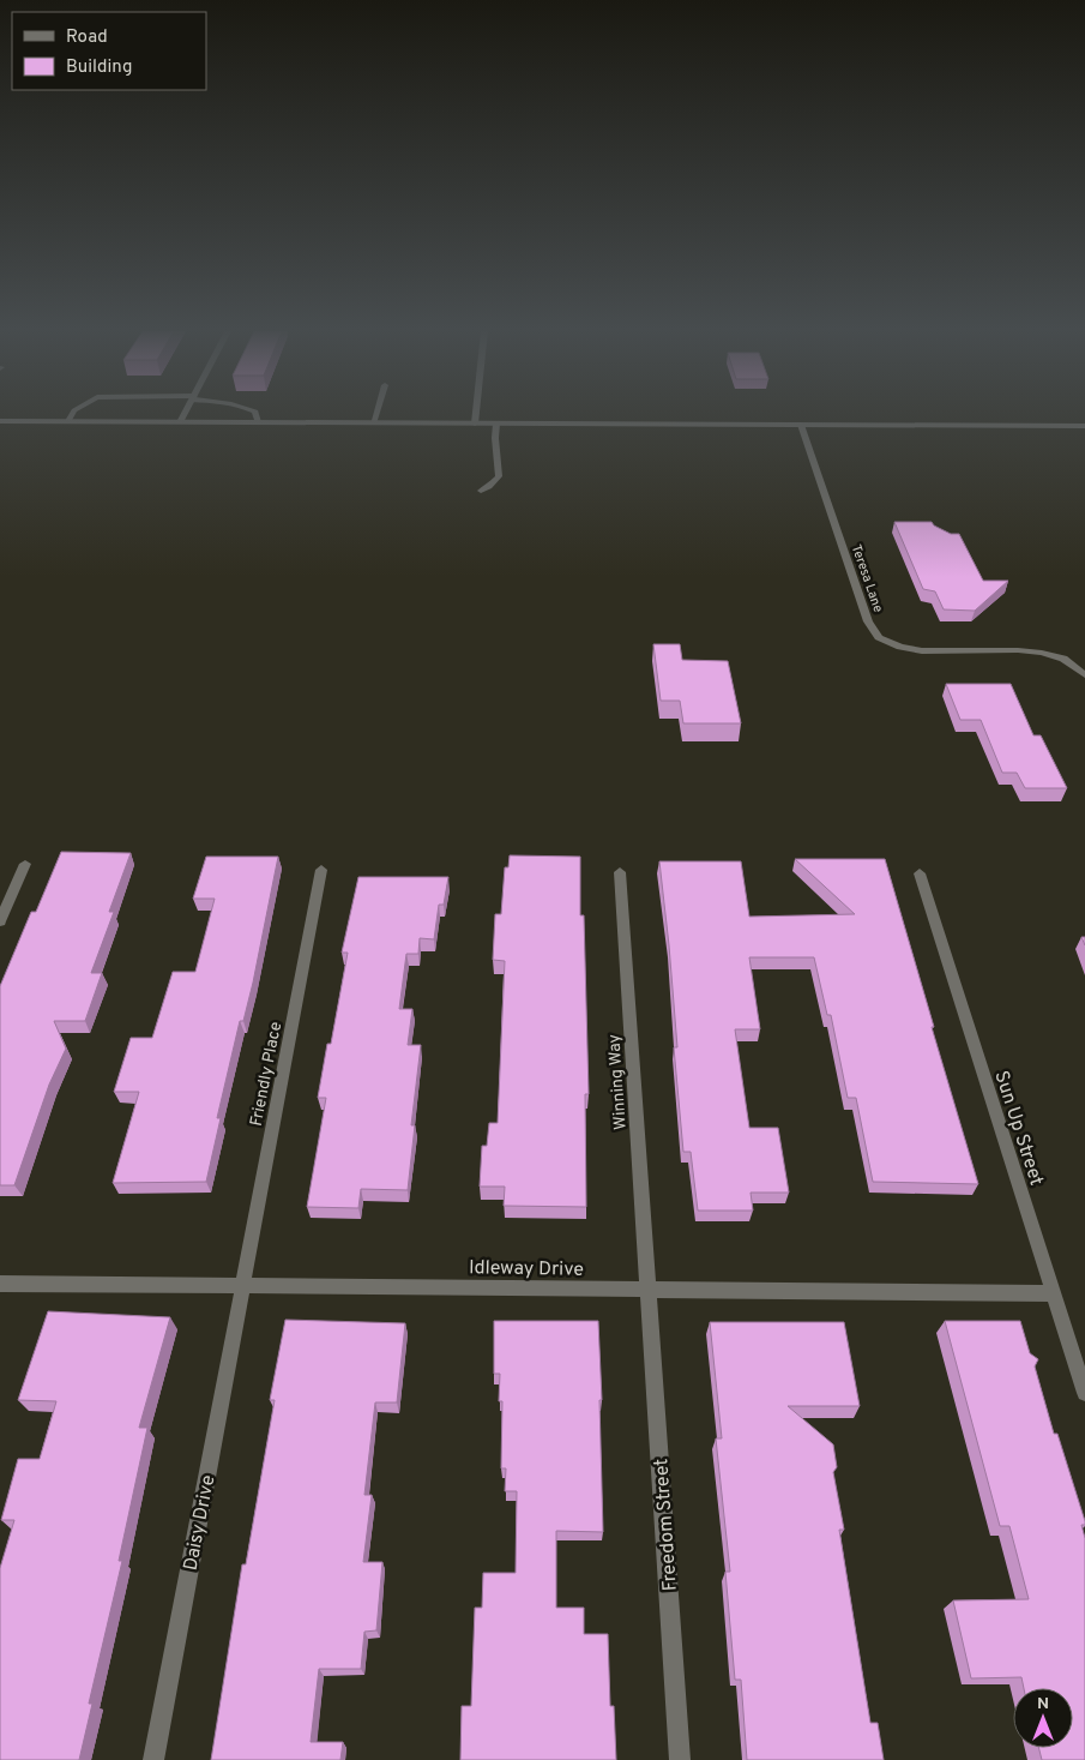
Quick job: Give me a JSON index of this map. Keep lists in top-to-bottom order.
{
  "streets": {
    "street": [
      "Teresa Lane",
      "Friendly Place",
      "Winning Way",
      "Sun Up Street",
      "Idleway Drive",
      "Daisy Drive",
      "Freedom Street"
    ]
  },
  "crossings": [
    ["Friendly Place", "Idleway Drive"],
    ["Friendly Place", "Daisy Drive"],
    ["Winning Way", "Idleway Drive"],
    ["Winning Way", "Freedom Street"],
    ["Sun Up Street", "Idleway Drive"],
    ["Idleway Drive", "Daisy Drive"],
    ["Idleway Drive", "Freedom Street"]
  ],
  "legend": ["Road", "Building"],
  "north": "top"
}
